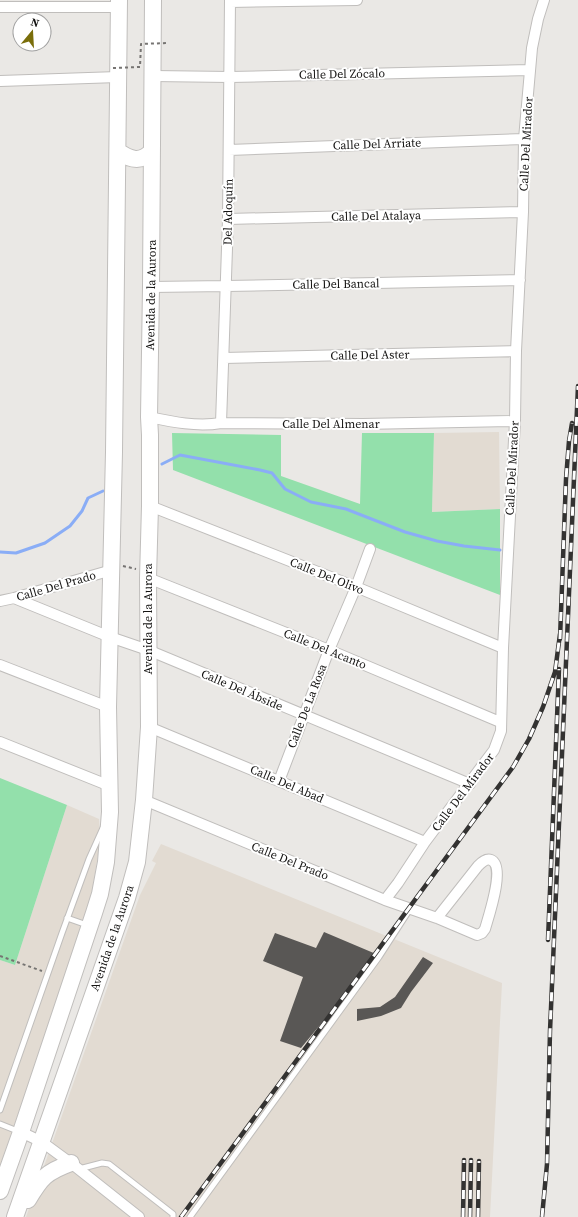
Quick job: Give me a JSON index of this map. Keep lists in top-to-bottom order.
{
  "streets": {
    "main road": ["Avenida de la Aurora"],
    "street": [
      "Calle Del Zócalo",
      "Calle Del Arriate",
      "Calle Del Mirador",
      "Del Adoquín",
      "Calle Del Atalaya",
      "Calle Del Bancal",
      "Calle Del Aster",
      "Calle Del Almenar",
      "Calle Del Olivo",
      "Calle Del Prado",
      "Calle Del Acanto",
      "Calle Del Ábside",
      "Calle De La Rosa",
      "Calle Del Abad"
    ]
  },
  "crossings": [
    ["Calle Del Zócalo", "Calle Del Mirador"],
    ["Calle Del Zócalo", "Del Adoquín"],
    ["Calle Del Zócalo", "Avenida de la Aurora"],
    ["Calle Del Arriate", "Calle Del Mirador"],
    ["Calle Del Arriate", "Del Adoquín"],
    ["Calle Del Mirador", "Calle Del Atalaya"],
    ["Calle Del Mirador", "Calle Del Bancal"],
    ["Calle Del Mirador", "Calle Del Aster"],
    ["Calle Del Mirador", "Calle Del Almenar"],
    ["Calle Del Mirador", "Calle Del Olivo"],
    ["Calle Del Mirador", "Calle Del Prado"],
    ["Calle Del Mirador", "Calle Del Acanto"],
    ["Calle Del Mirador", "Calle Del Ábside"],
    ["Calle Del Mirador", "Calle Del Abad"],
    ["Del Adoquín", "Calle Del Atalaya"],
    ["Del Adoquín", "Calle Del Bancal"],
    ["Del Adoquín", "Calle Del Aster"],
    ["Del Adoquín", "Calle Del Almenar"],
    ["Calle Del Bancal", "Avenida de la Aurora"],
    ["Avenida de la Aurora", "Calle Del Almenar"],
    ["Avenida de la Aurora", "Calle Del Olivo"],
    ["Avenida de la Aurora", "Calle Del Prado"],
    ["Avenida de la Aurora", "Calle Del Acanto"],
    ["Avenida de la Aurora", "Calle Del Ábside"],
    ["Avenida de la Aurora", "Calle Del Abad"],
    ["Calle Del Olivo", "Calle De La Rosa"],
    ["Calle Del Prado", "Calle Del Ábside"],
    ["Calle Del Acanto", "Calle De La Rosa"],
    ["Calle Del Ábside", "Calle De La Rosa"],
    ["Calle De La Rosa", "Calle Del Abad"]
  ],
  "north": "top"
}
